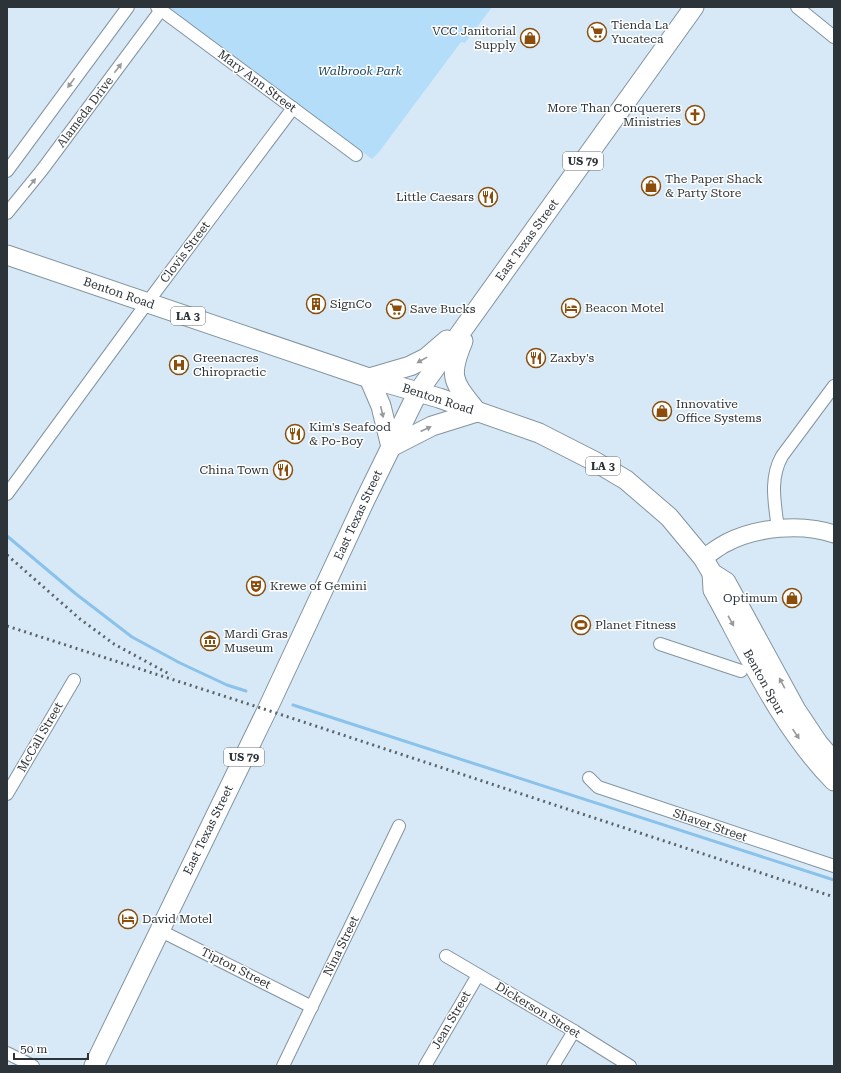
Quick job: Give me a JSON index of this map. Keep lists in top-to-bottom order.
{
  "streets": {
    "main road": [
      "US 79",
      "East Texas Street",
      "Benton Road",
      "LA 3",
      "Benton Spur"
    ],
    "street": [
      "Mary Ann Street",
      "Alameda Drive",
      "Clovis Street",
      "McCall Street",
      "Shaver Street",
      "Nina Street",
      "Tipton Street",
      "Dickerson Street",
      "Jean Street"
    ]
  },
  "crossings": [
    ["Mary Ann Street", "Alameda Drive"],
    ["Mary Ann Street", "Clovis Street"],
    ["East Texas Street", "Benton Road"],
    ["East Texas Street", "Tipton Street"],
    ["Clovis Street", "Benton Road"],
    ["Benton Road", "Benton Spur"],
    ["Nina Street", "Tipton Street"],
    ["Dickerson Street", "Jean Street"]
  ],
  "parks": ["Walbrook Park"],
  "places": {
    "supermarket": ["Tienda La Yucateca", "Save Bucks"],
    "shop": [
      "VCC Janitorial Supply",
      "The Paper Shack & Party Store",
      "Innovative Office Systems",
      "Optimum"
    ],
    "church": ["More Than Conquerers Ministries"],
    "restaurant": [
      "Little Caesars",
      "Zaxby's",
      "Kim's Seafood & Po-Boy",
      "China Town"
    ],
    "building": ["SignCo"],
    "hotel": ["Beacon Motel", "David Motel"],
    "hospital": ["Greenacres Chiropractic"],
    "theatre": ["Krewe of Gemini"],
    "sports": ["Planet Fitness"],
    "museum": ["Mardi Gras Museum"]
  },
  "scale_bar": "50 m"
}
